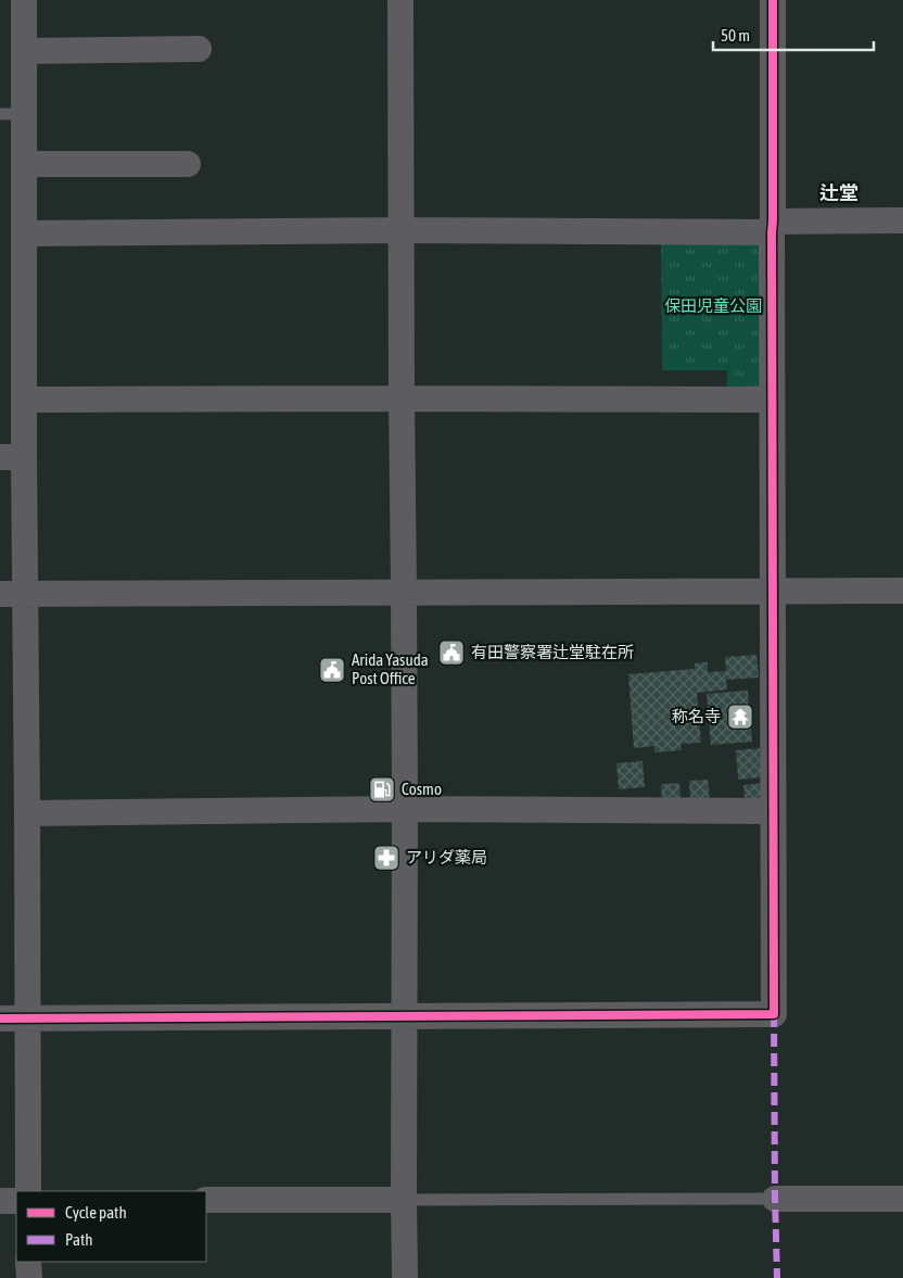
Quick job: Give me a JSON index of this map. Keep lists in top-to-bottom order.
{
  "districts": ["辻堂"],
  "parks": ["保田児童公園"],
  "places": {
    "public building": ["有田警察署辻堂駐在所", "Arida Yasuda Post Office"],
    "temple": ["称名寺"],
    "fuel station": ["Cosmo"],
    "pharmacy": ["アリダ薬局"]
  },
  "legend": ["Cycle path", "Path"],
  "scale_bar": "50 m"
}
